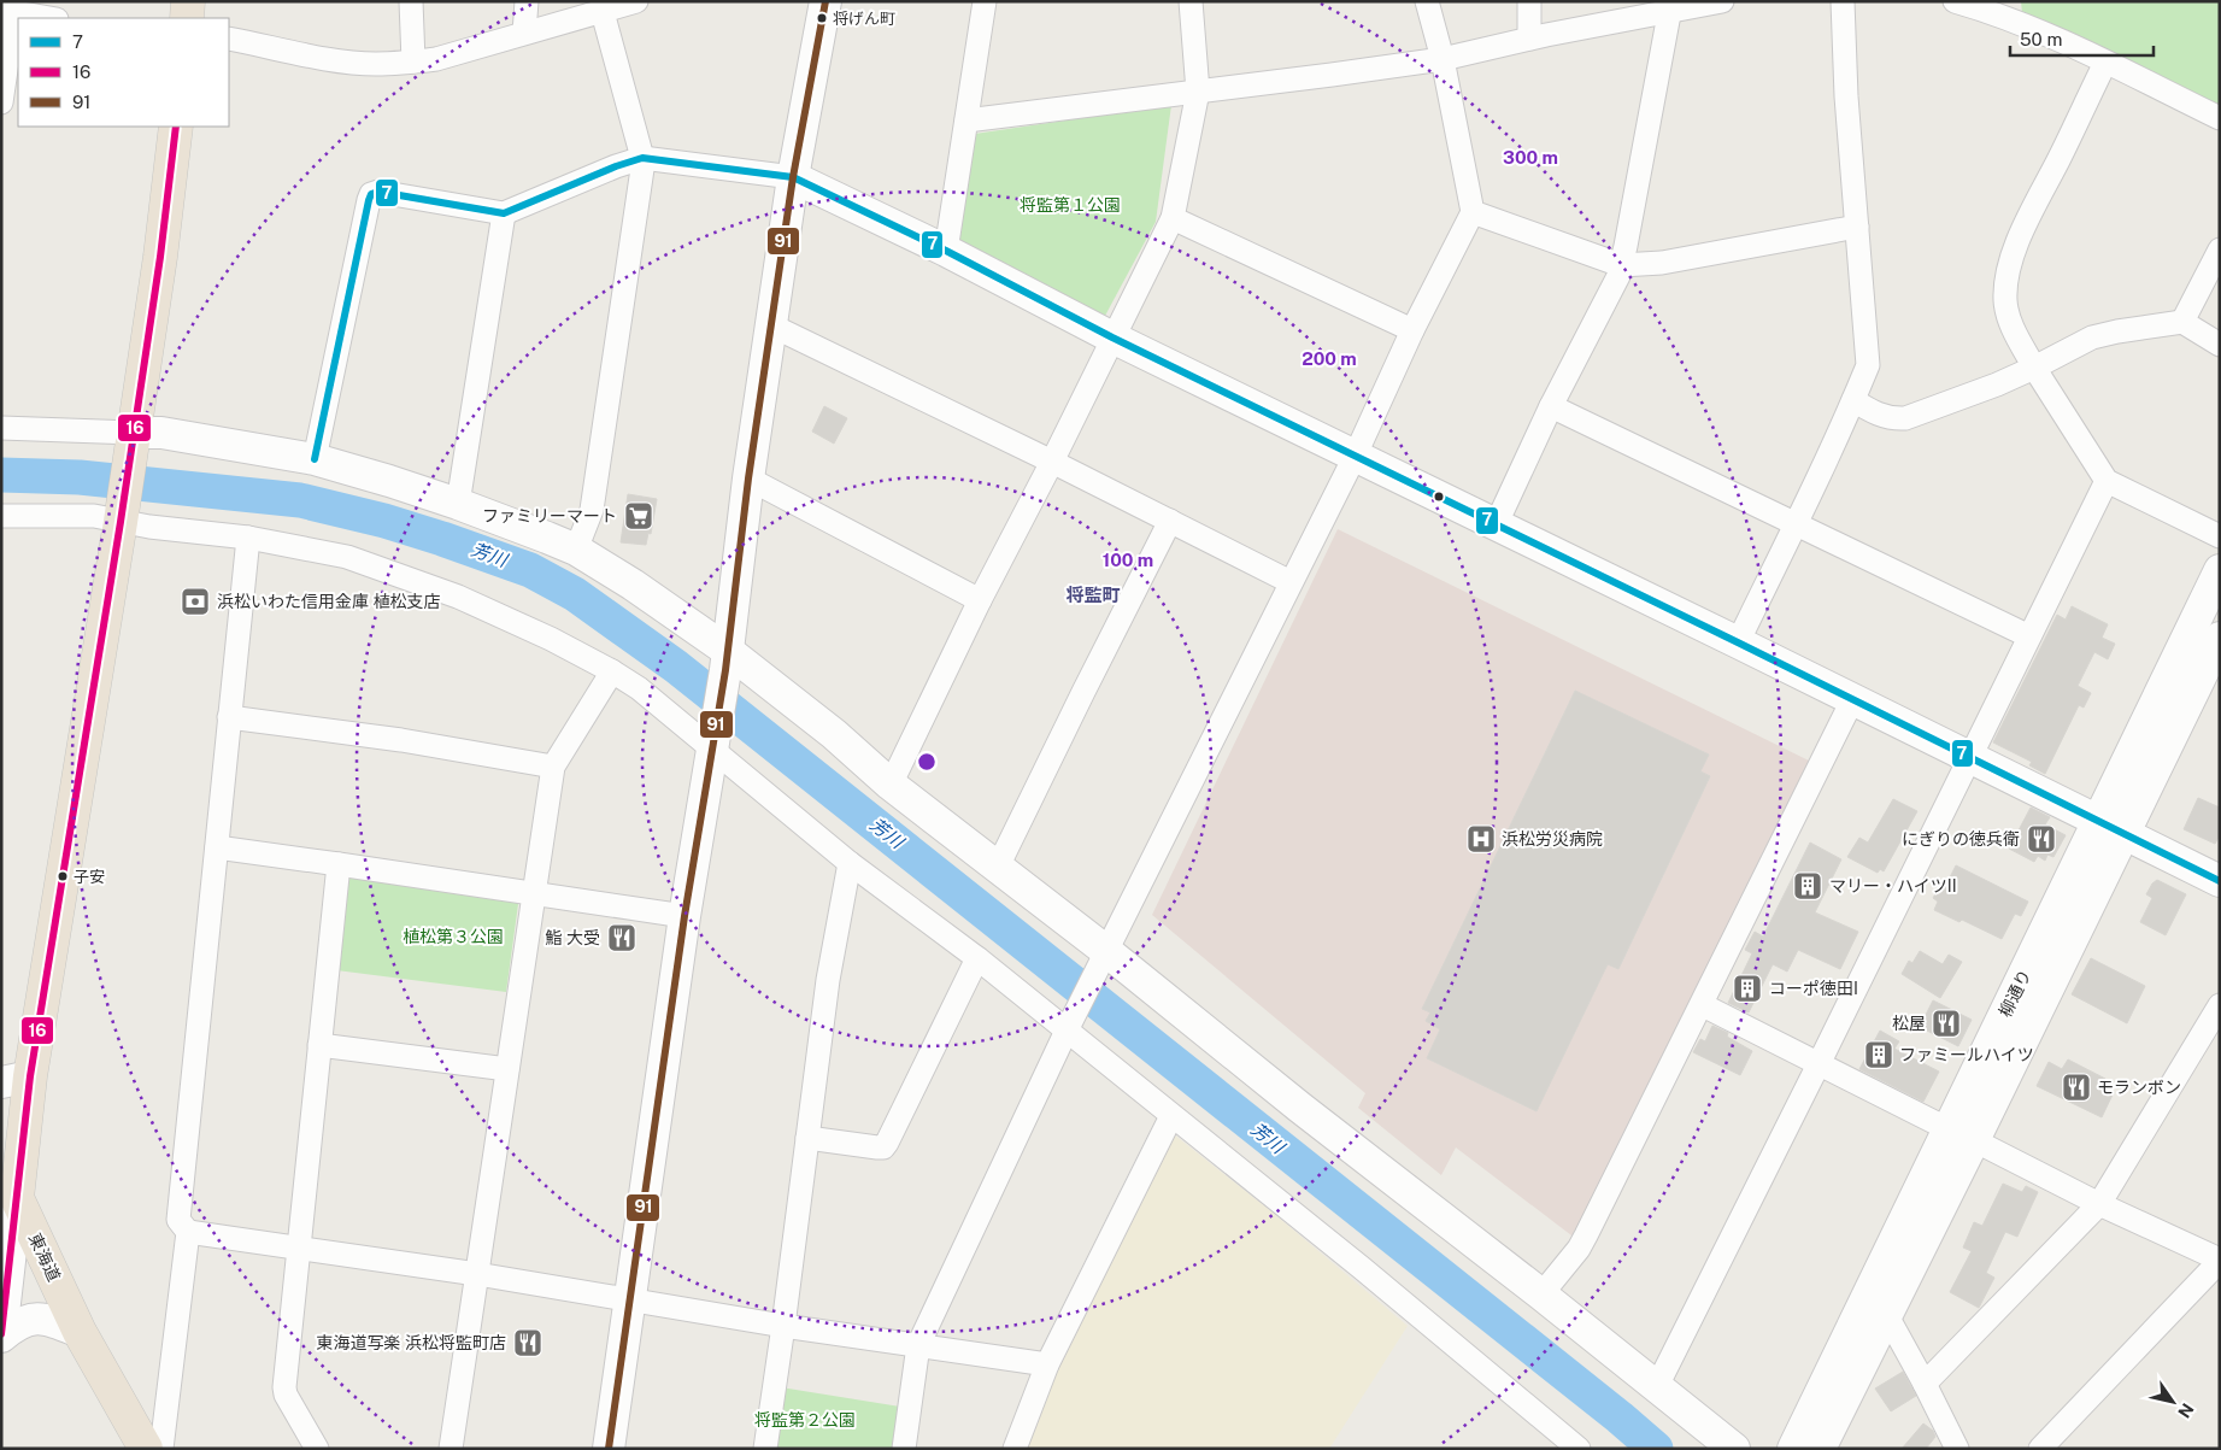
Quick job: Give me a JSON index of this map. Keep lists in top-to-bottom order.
{
  "streets": {
    "highway": ["東海道"],
    "street": ["柳通り"]
  },
  "districts": ["将監町"],
  "water": ["芳川"],
  "parks": ["将監第１公園", "植松第３公園", "将監第２公園"],
  "places": {
    "other": ["将げん町", "子安"],
    "supermarket": ["ファミリーマート"],
    "bank": ["浜松いわた信用金庫 植松支店"],
    "hospital": ["浜松労災病院"],
    "restaurant": [
      "にぎりの徳兵衛",
      "鮨 大受",
      "松屋",
      "モランボン",
      "東海道写楽 浜松将監町店"
    ],
    "building": ["マリー・ハイツII", "コーポ徳田I", "ファミールハイツ"]
  },
  "lines": ["transit line 91", "transit line 16", "transit line 7"],
  "legend": ["7", "16", "91"],
  "scale_bar": "50 m",
  "north": "bottom right",
  "rings": ["300 m", "200 m", "100 m"]
}
